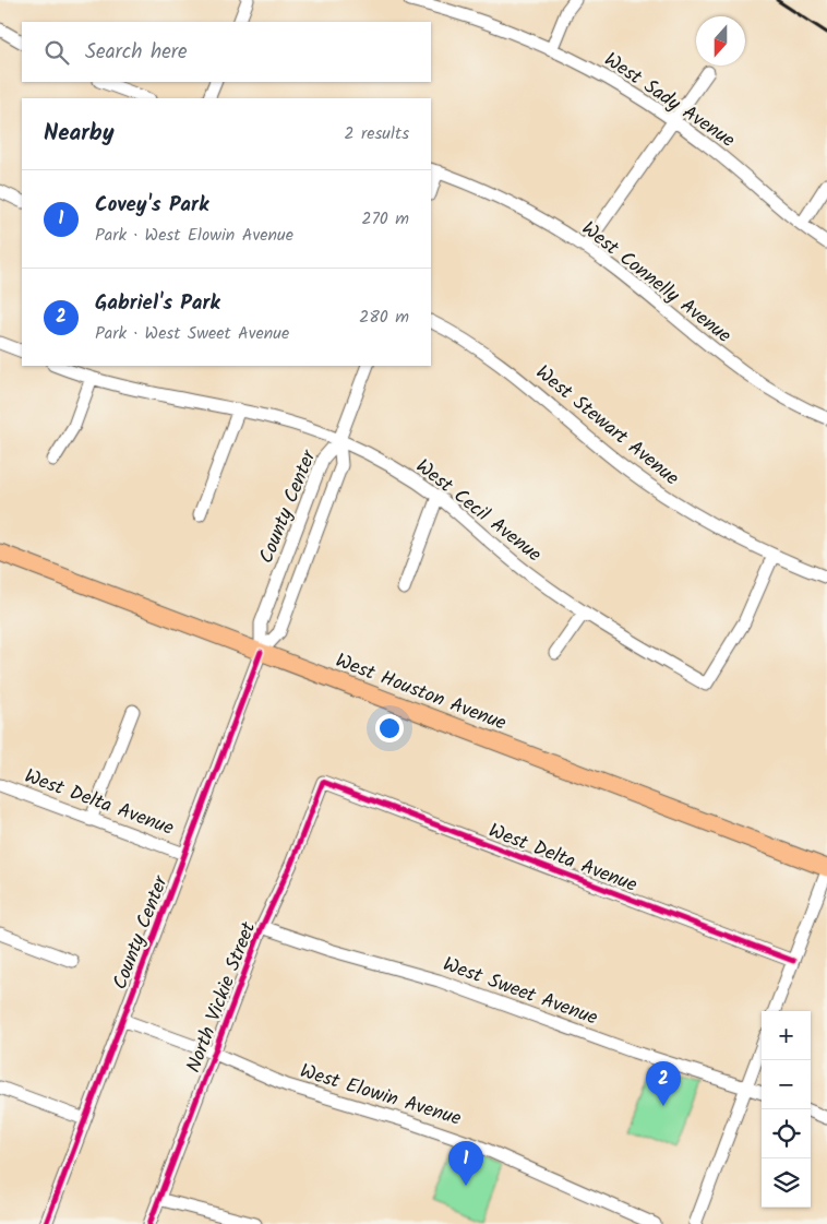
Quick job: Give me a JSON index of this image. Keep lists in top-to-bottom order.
{
  "streets": {
    "main road": ["West Houston Avenue"],
    "street": [
      "West Sady Avenue",
      "West Connelly Avenue",
      "West Stewart Avenue",
      "County Center",
      "West Cecil Avenue",
      "West Delta Avenue",
      "West Sweet Avenue",
      "North Vickie Street",
      "West Elowin Avenue"
    ]
  },
  "crossings": [
    ["West Stewart Avenue", "West Cecil Avenue"],
    ["County Center", "West Cecil Avenue"],
    ["County Center", "West Houston Avenue"],
    ["County Center", "West Delta Avenue"],
    ["County Center", "West Elowin Avenue"],
    ["West Delta Avenue", "North Vickie Street"],
    ["West Sweet Avenue", "North Vickie Street"],
    ["North Vickie Street", "West Elowin Avenue"]
  ],
  "north": "bottom",
  "page": {
    "search": "Search here",
    "heading": ["Nearby", "2 results"],
    "list": [
      {
        "mark": "1",
        "name": "Covey's Park",
        "note": "Park · West Elowin Avenue",
        "value": "270 m"
      },
      {
        "mark": "2",
        "name": "Gabriel's Park",
        "note": "Park · West Sweet Avenue",
        "value": "280 m"
      }
    ],
    "map_buttons": ["+", "−"],
    "pins": ["2", "1"]
  }
}
